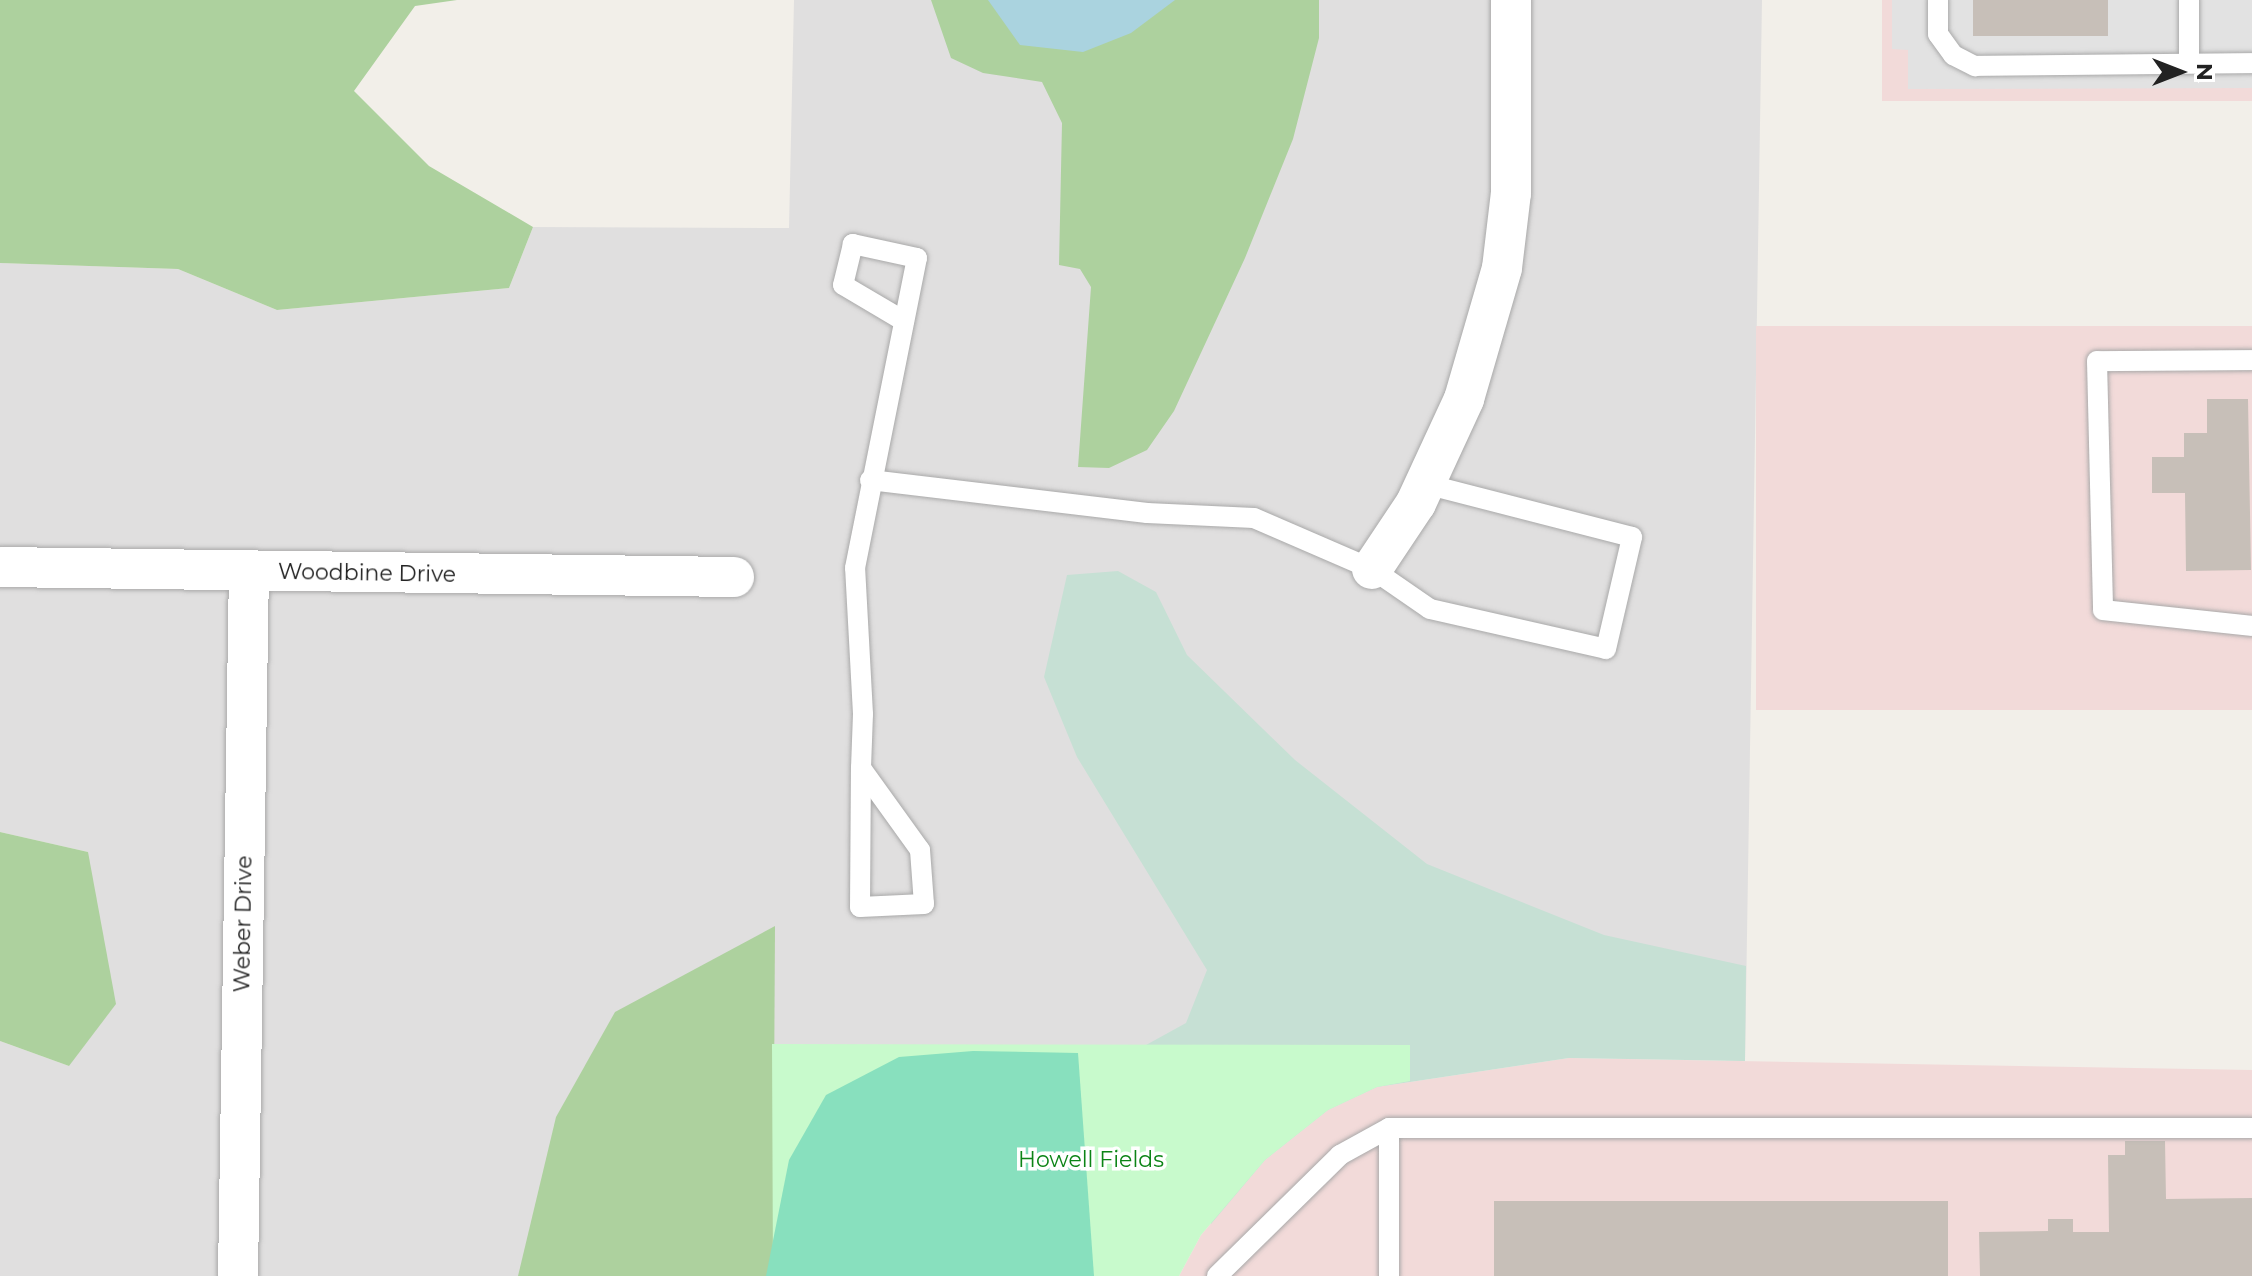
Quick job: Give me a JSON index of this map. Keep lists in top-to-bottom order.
{
  "streets": {
    "street": ["Woodbine Drive", "Weber Drive"]
  },
  "crossings": [
    ["Woodbine Drive", "Weber Drive"]
  ],
  "parks": ["Howell Fields"],
  "north": "right"
}
